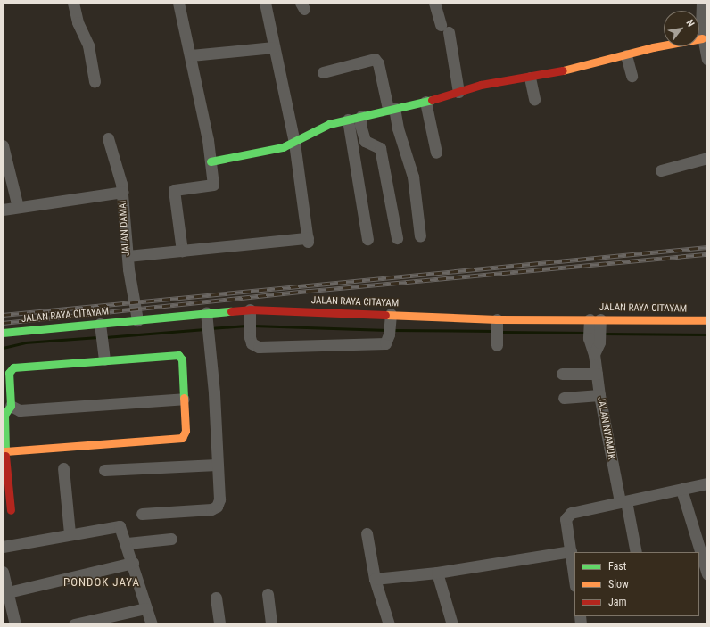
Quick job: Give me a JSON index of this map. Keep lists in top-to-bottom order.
{
  "streets": {
    "street": ["JALAN DAMAI", "JALAN RAYA CITAYAM", "JALAN NYAMUK"]
  },
  "crossings": [
    ["JALAN DAMAI", "JALAN RAYA CITAYAM"],
    ["JALAN RAYA CITAYAM", "JALAN NYAMUK"]
  ],
  "districts": ["PONDOK JAYA"],
  "legend": ["Fast", "Slow", "Jam"],
  "north": "top right"
}
